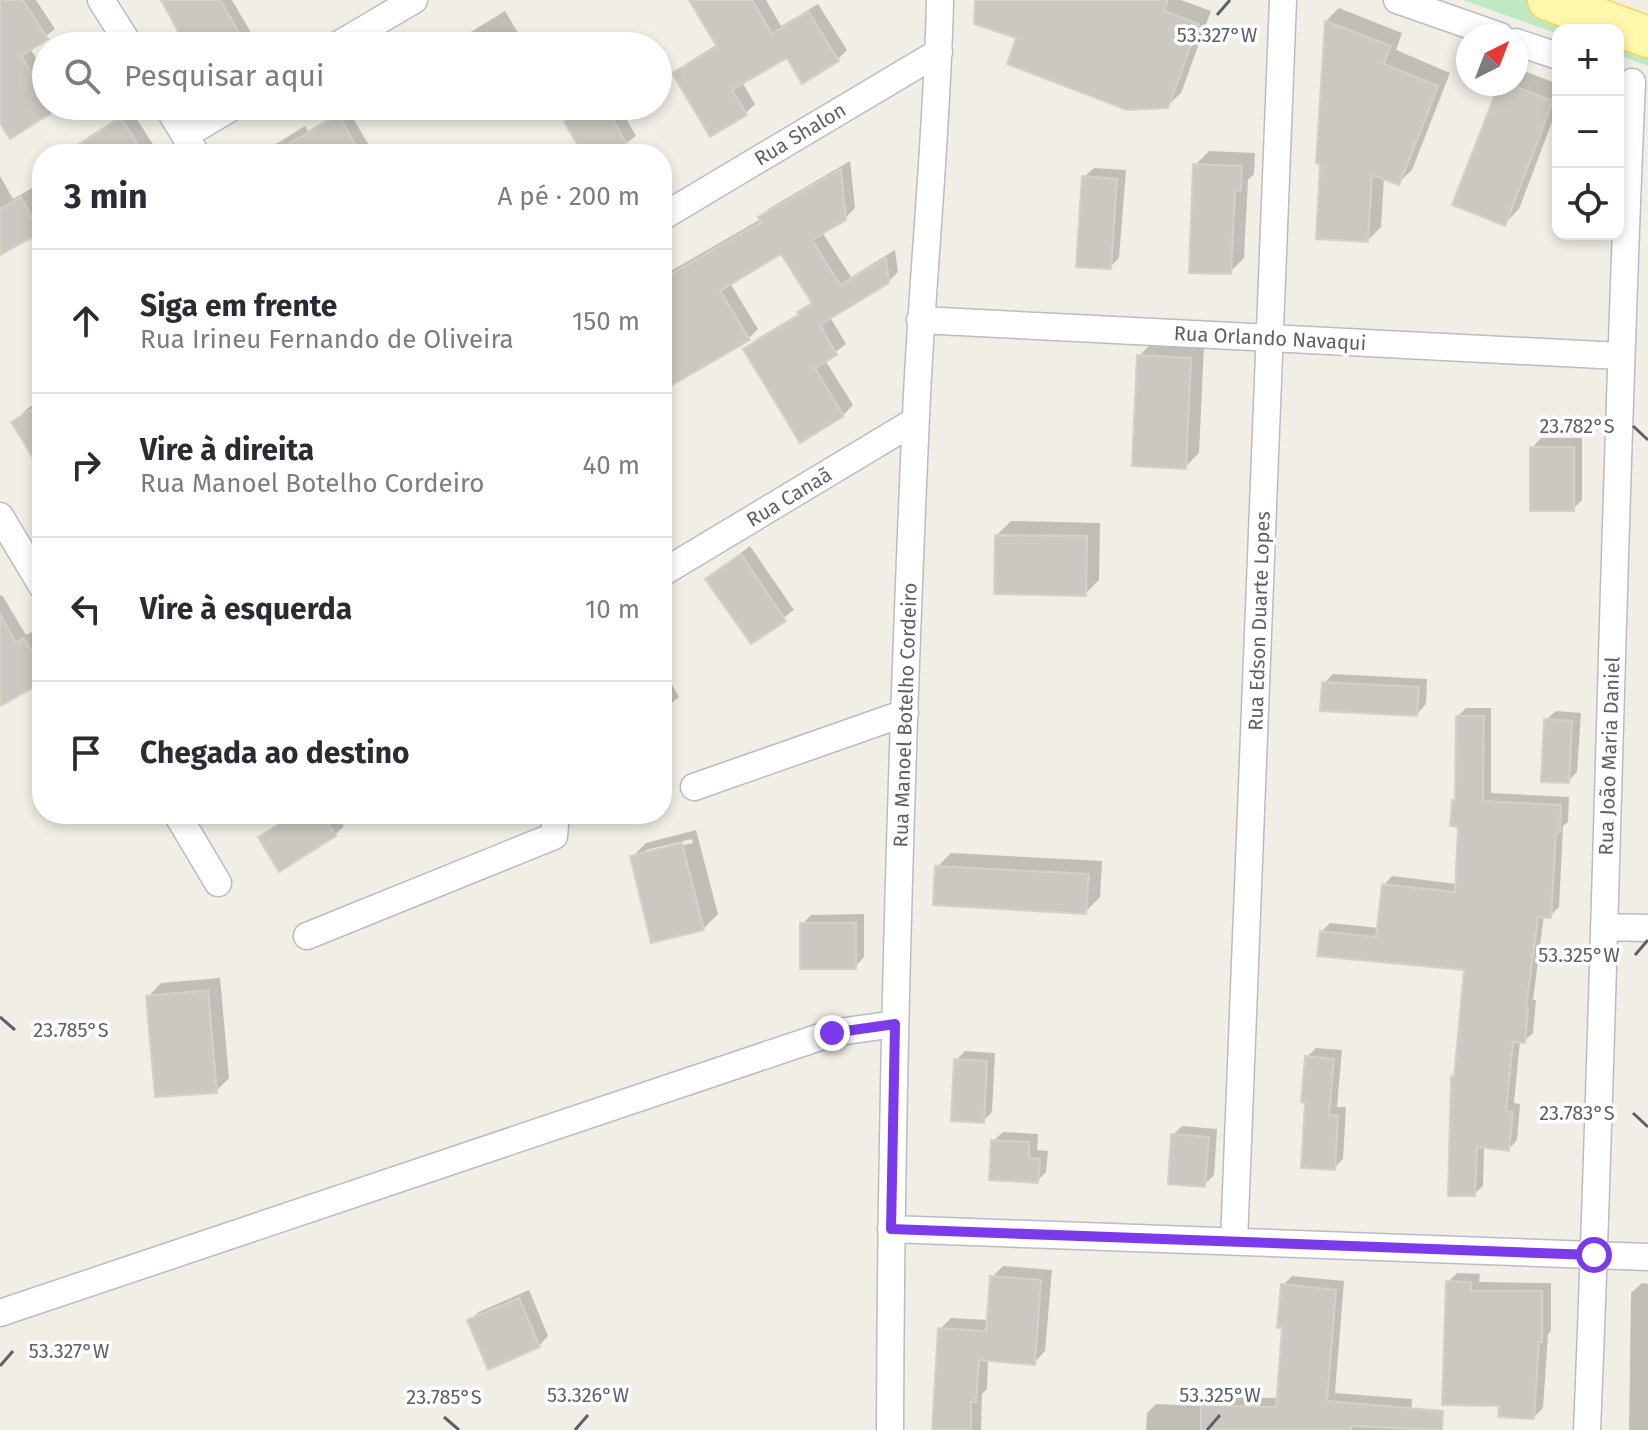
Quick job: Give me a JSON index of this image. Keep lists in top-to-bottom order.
{
  "streets": {
    "street": [
      "Rua Shalon",
      "Rua Orlando Navaqui",
      "Rua Canaã",
      "Rua Edson Duarte Lopes",
      "Rua Manoel Botelho Cordeiro",
      "Rua João Maria Daniel"
    ]
  },
  "crossings": [
    ["Rua Shalon", "Rua Manoel Botelho Cordeiro"],
    ["Rua Orlando Navaqui", "Rua Edson Duarte Lopes"],
    ["Rua Orlando Navaqui", "Rua Manoel Botelho Cordeiro"],
    ["Rua Orlando Navaqui", "Rua João Maria Daniel"],
    ["Rua Canaã", "Rua Manoel Botelho Cordeiro"]
  ],
  "north": "top right",
  "page": {
    "map_buttons": ["+", "−"],
    "search": "Pesquisar aqui",
    "heading": ["3 min", "A pé · 200 m"],
    "list": [
      ["Siga em frente", "Rua Irineu Fernando de Oliveira", "150 m"],
      ["Vire à direita", "Rua Manoel Botelho Cordeiro", "40 m"],
      ["Vire à esquerda", "10 m"],
      "Chegada ao destino"
    ]
  },
  "coordinates": [
    "53.327°W",
    "23.782°S",
    "53.325°W",
    "23.785°S",
    "23.783°S",
    "53.326°W"
  ]
}
